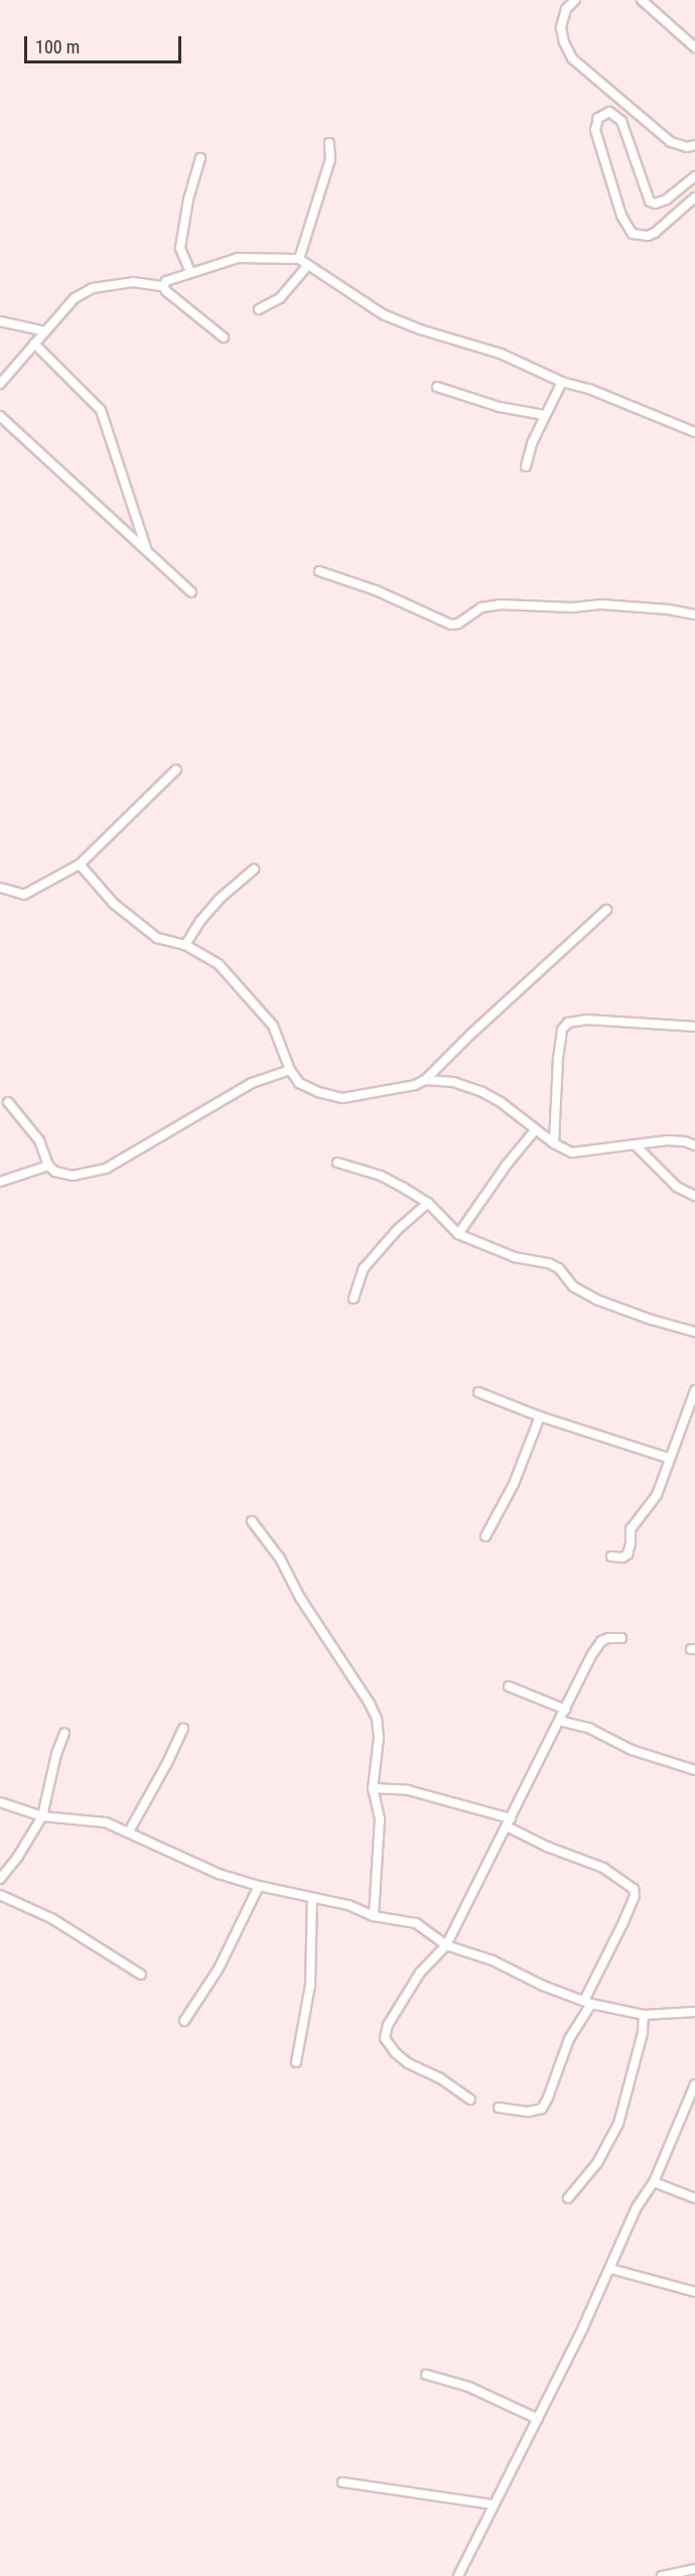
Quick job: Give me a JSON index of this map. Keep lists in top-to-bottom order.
{
  "scale_bar": "100 m"
}
